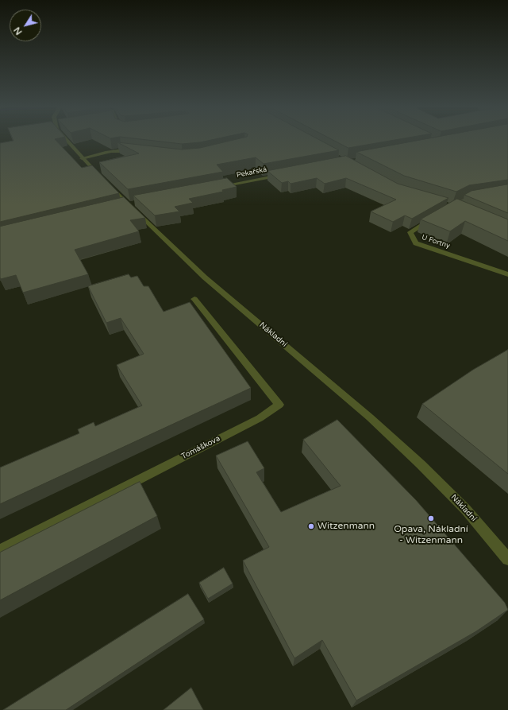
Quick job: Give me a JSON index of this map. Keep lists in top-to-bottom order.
{
  "streets": {
    "street": [
      "Pekařská",
      "U Fortny",
      "Nákladní",
      "Tomáškova"
    ]
  },
  "places": ["Opava, Nákladní - Witzenmann", "Witzenmann"],
  "north": "bottom left"
}
